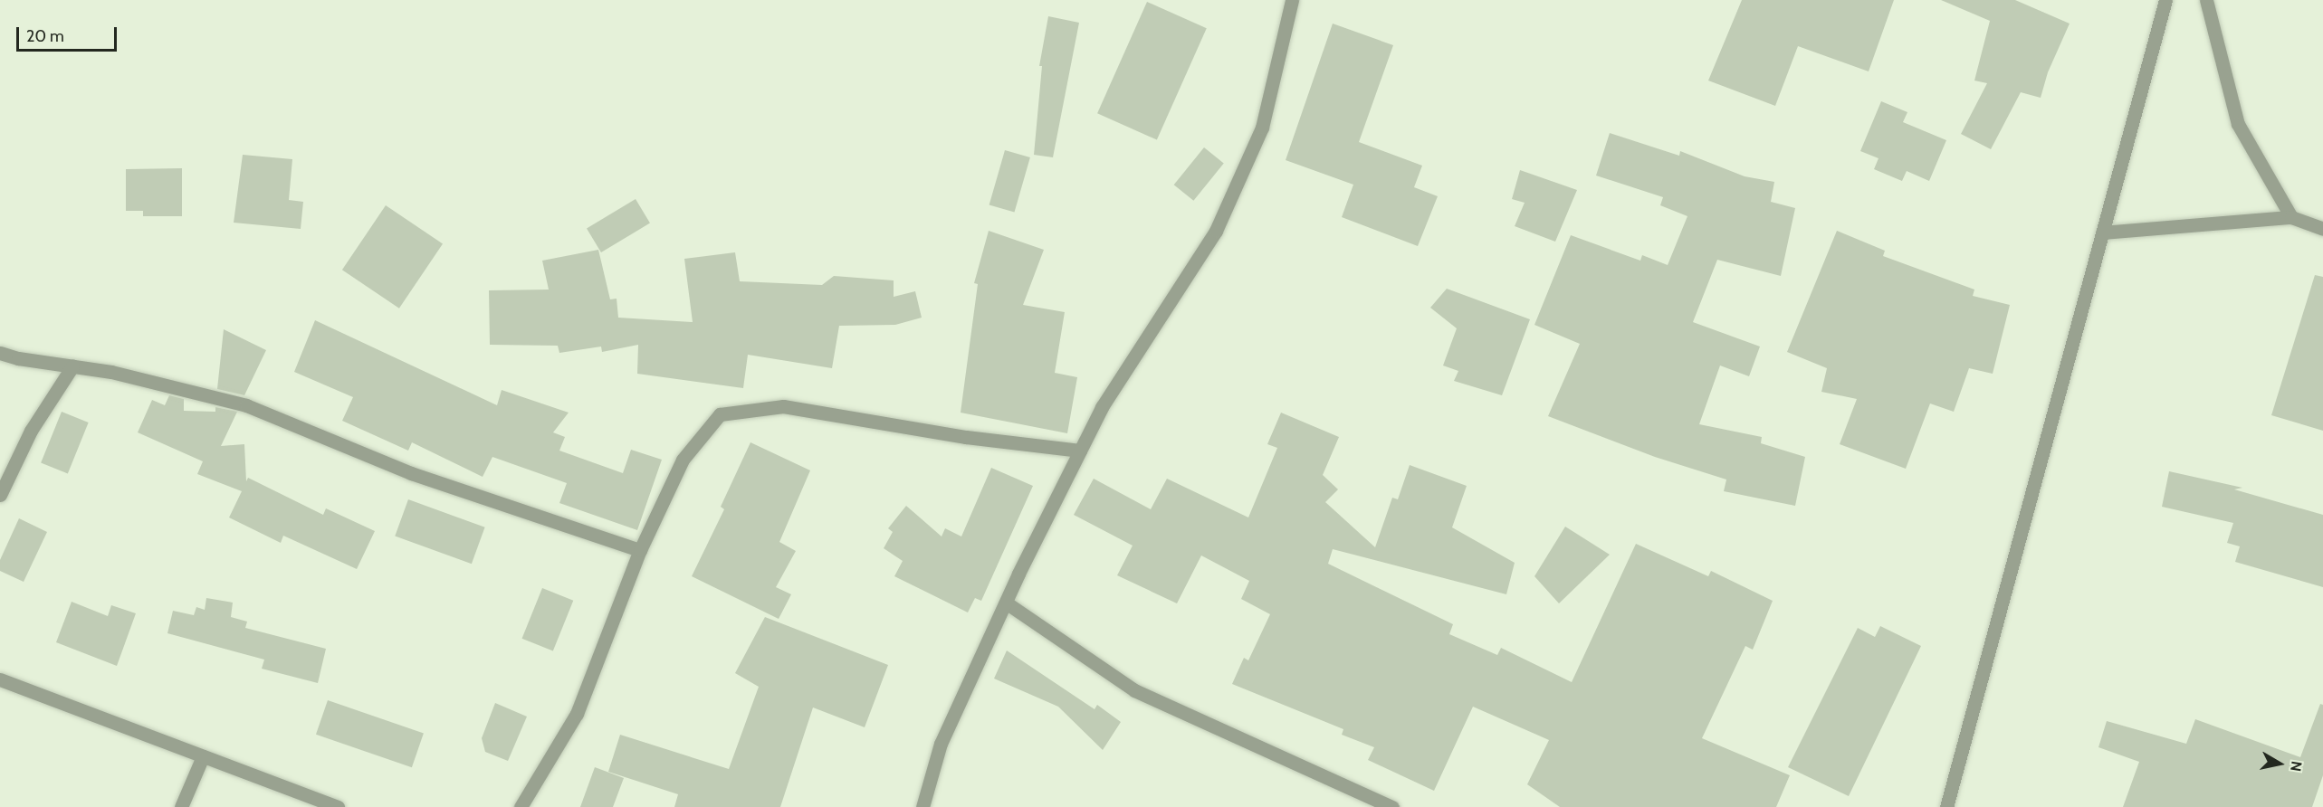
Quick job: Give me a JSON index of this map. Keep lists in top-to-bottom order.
{
  "scale_bar": "20 m",
  "north": "right"
}
